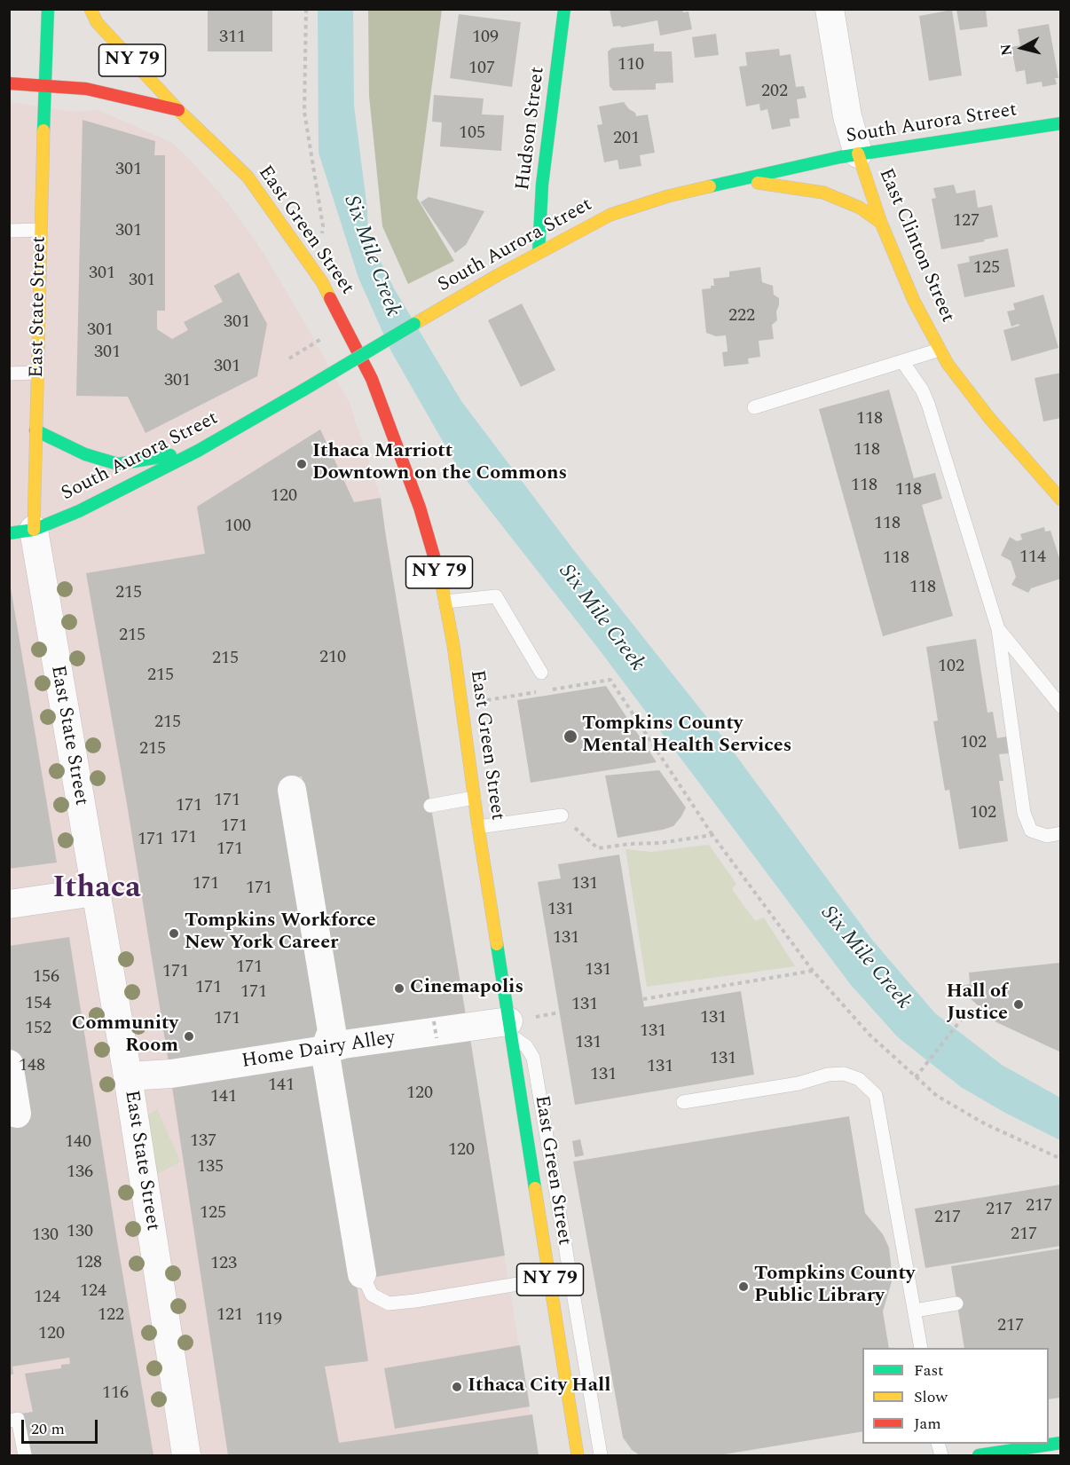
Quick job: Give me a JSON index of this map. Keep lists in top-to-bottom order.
{
  "streets": {
    "main road": [
      "NY 79",
      "South Aurora Street",
      "Hudson Street",
      "East Green Street",
      "East Clinton Street",
      "East State Street"
    ],
    "street": ["Home Dairy Alley"]
  },
  "crossings": [
    ["NY 79", "East Green Street"],
    ["NY 79", "East State Street"],
    ["South Aurora Street", "Hudson Street"],
    ["South Aurora Street", "East Clinton Street"],
    ["South Aurora Street", "East State Street"],
    ["East Green Street", "Home Dairy Alley"],
    ["East State Street", "Home Dairy Alley"]
  ],
  "districts": ["Ithaca"],
  "water": ["Six Mile Creek"],
  "places": [
    "Ithaca Marriott Downtown on the Commons",
    "Tompkins County Mental Health Services",
    "Tompkins Workforce New York Career",
    "Cinemapolis",
    "Hall of Justice",
    "Community Room",
    "Tompkins County Public Library",
    "Ithaca City Hall"
  ],
  "house_numbers": [
    "311",
    "109",
    "110",
    "107",
    "202",
    "105",
    "201",
    "301",
    "127",
    "301",
    "125",
    "301",
    "301",
    "222",
    "301",
    "301",
    "301",
    "301",
    "301",
    "118",
    "118",
    "118",
    "118",
    "120",
    "118",
    "100",
    "114",
    "118",
    "118",
    "215",
    "215",
    "210",
    "215",
    "102",
    "215",
    "215",
    "102",
    "215",
    "171",
    "171",
    "102",
    "171",
    "171",
    "171",
    "171",
    "171",
    "131",
    "171",
    "131",
    "131",
    "171",
    "131",
    "171",
    "156",
    "171",
    "171",
    "154",
    "131",
    "131",
    "171",
    "152",
    "131",
    "131",
    "131",
    "148",
    "131",
    "131",
    "141",
    "120",
    "141",
    "137",
    "140",
    "120",
    "135",
    "136",
    "217",
    "217",
    "125",
    "217",
    "130",
    "217",
    "130",
    "128",
    "123",
    "124",
    "124",
    "122",
    "121",
    "119",
    "217",
    "120",
    "116"
  ],
  "legend": ["Fast", "Slow", "Jam"],
  "scale_bar": "20 m",
  "north": "left"
}
